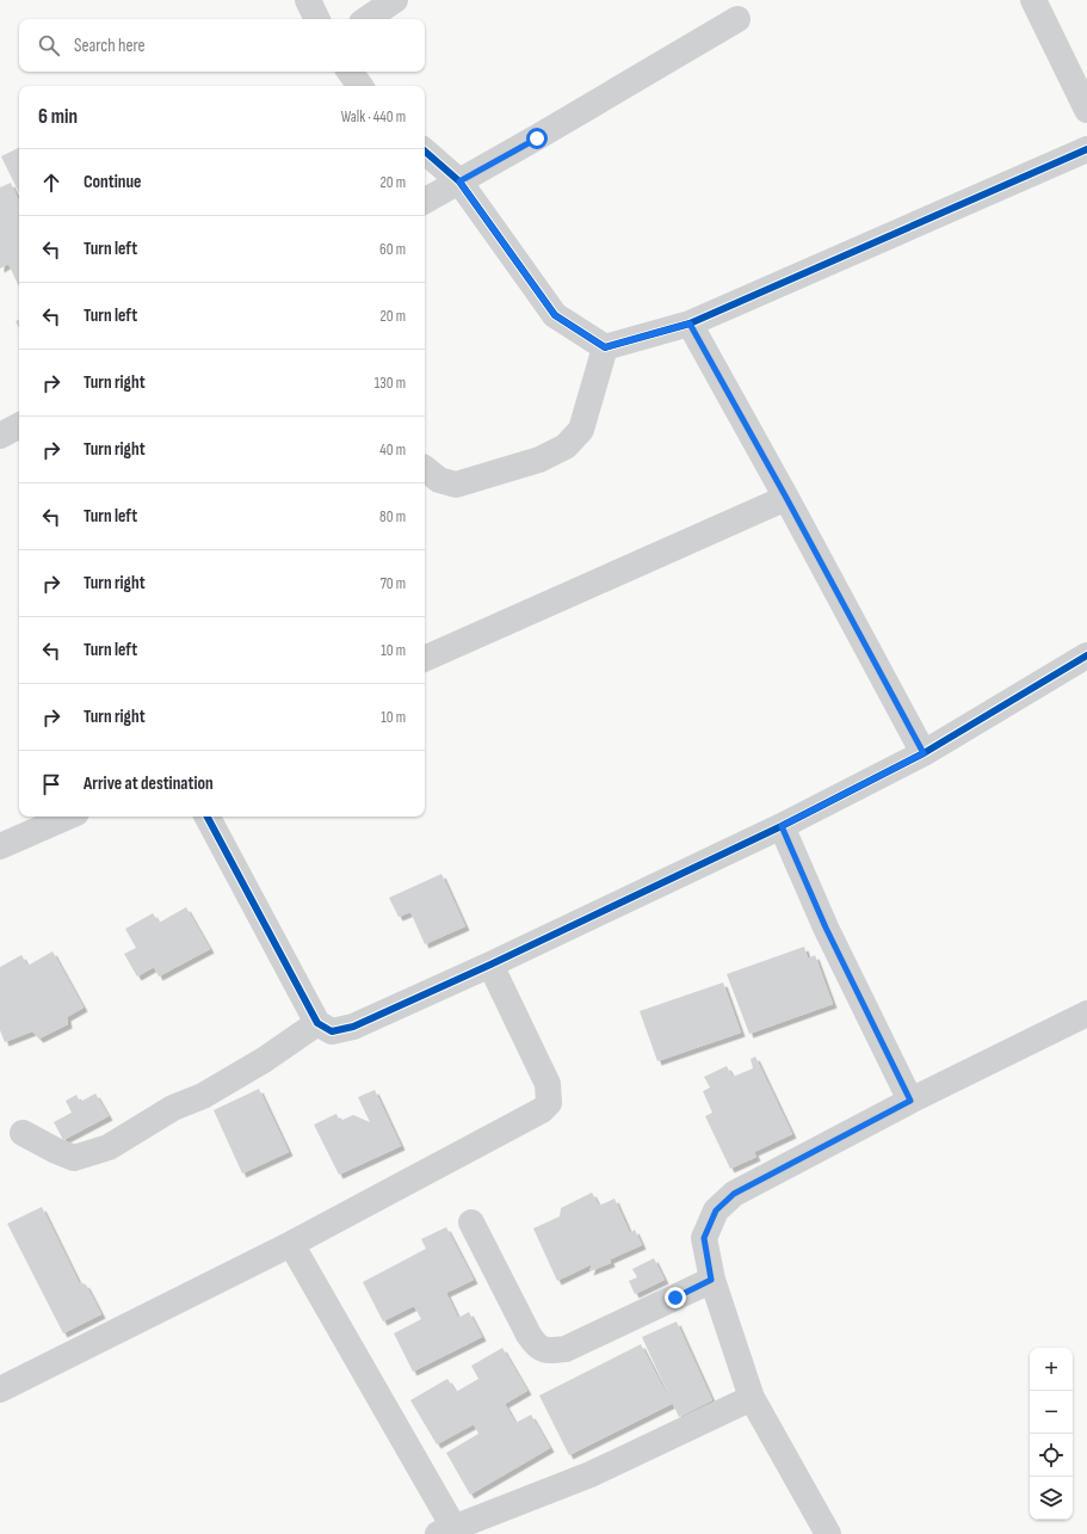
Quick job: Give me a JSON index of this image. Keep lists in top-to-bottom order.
{
  "page": {
    "search": "Search here",
    "heading": ["6 min", "Walk · 440 m"],
    "list": [
      ["Continue", "20 m"],
      ["Turn left", "60 m"],
      ["Turn left", "20 m"],
      ["Turn right", "130 m"],
      ["Turn right", "40 m"],
      ["Turn left", "80 m"],
      ["Turn right", "70 m"],
      ["Turn left", "10 m"],
      ["Turn right", "10 m"],
      "Arrive at destination"
    ],
    "map_buttons": ["+", "−"]
  }
}
